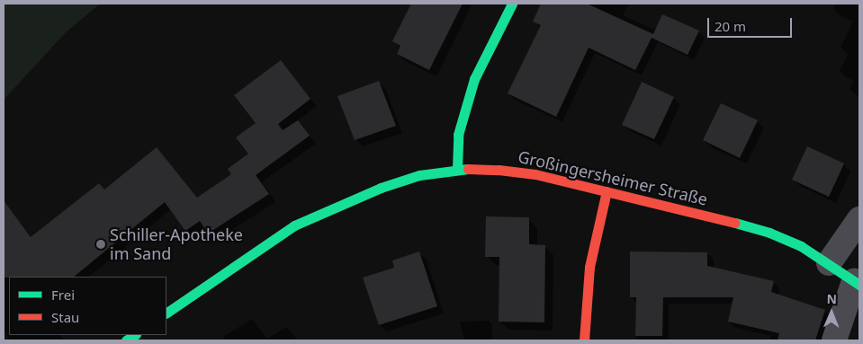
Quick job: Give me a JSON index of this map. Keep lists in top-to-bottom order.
{
  "streets": {
    "main road": ["Großingersheimer Straße"]
  },
  "places": ["Schiller-Apotheke im Sand"],
  "legend": ["Frei", "Stau"],
  "scale_bar": "20 m",
  "north": "top"
}
